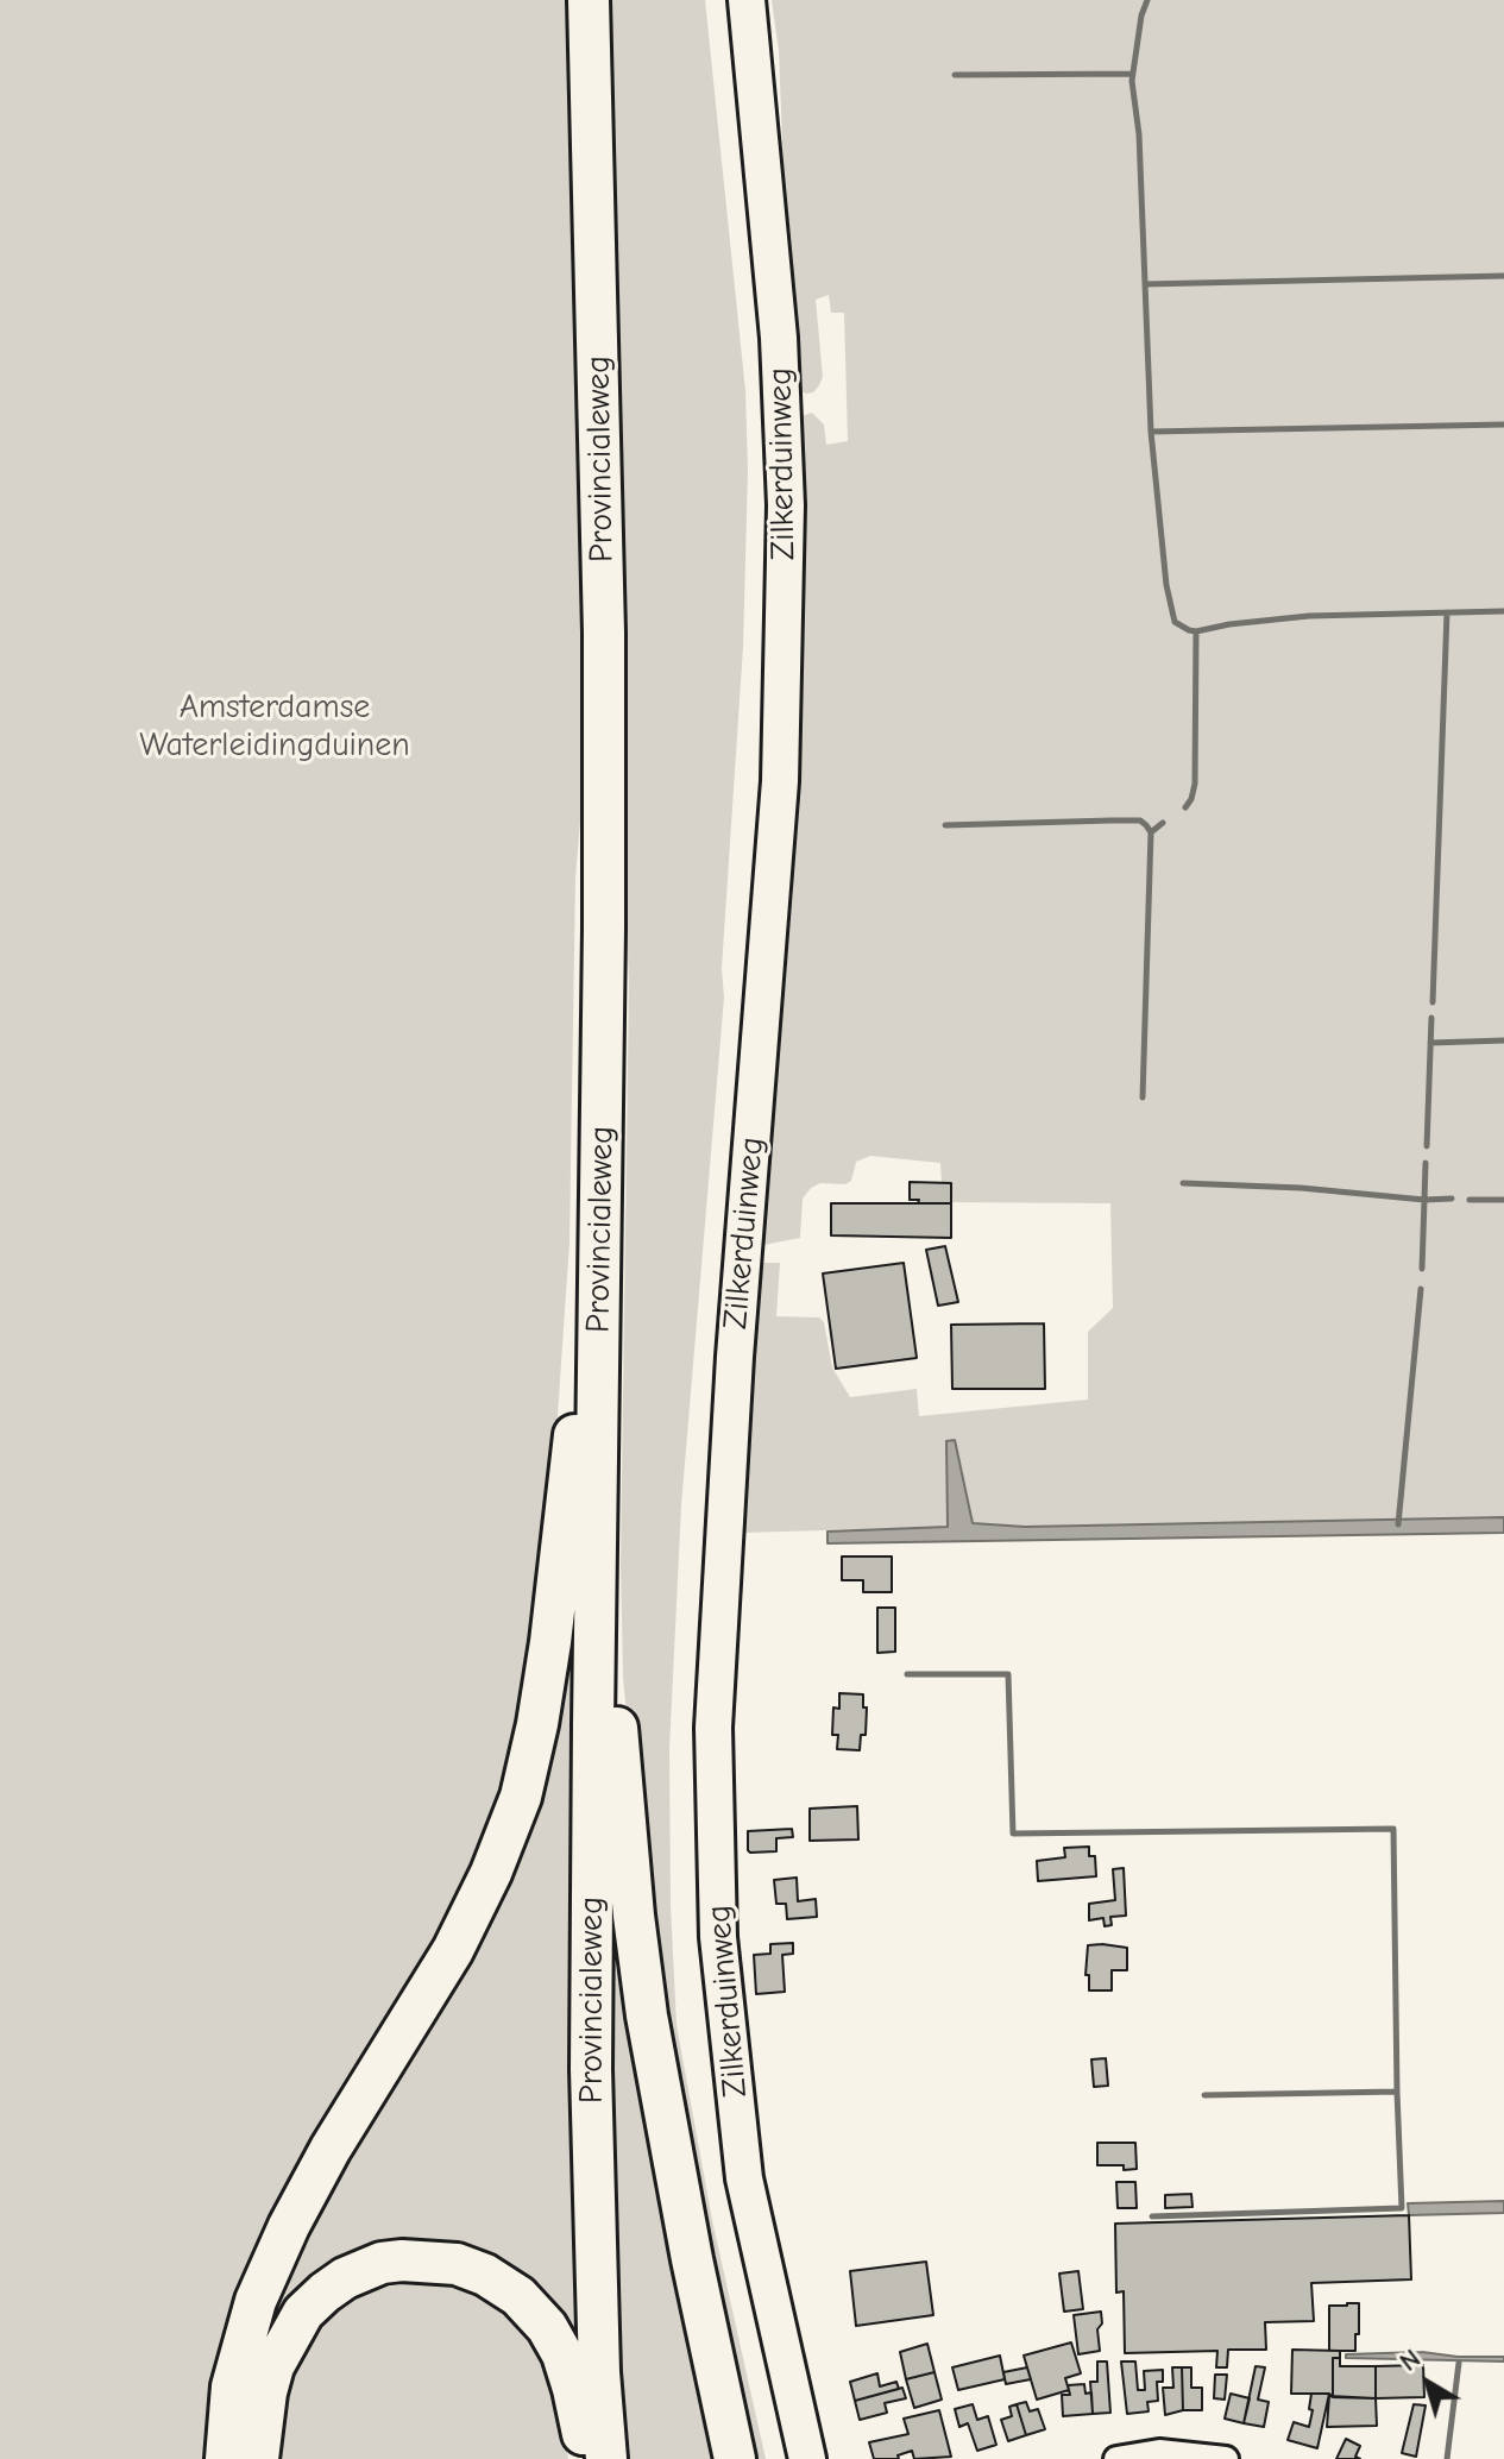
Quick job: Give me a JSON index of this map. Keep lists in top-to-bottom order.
{
  "streets": {
    "main road": ["Provincialeweg"],
    "street": ["Zilkerduinweg"]
  },
  "parks": ["Amsterdamse Waterleidingduinen"],
  "north": "top left"
}
